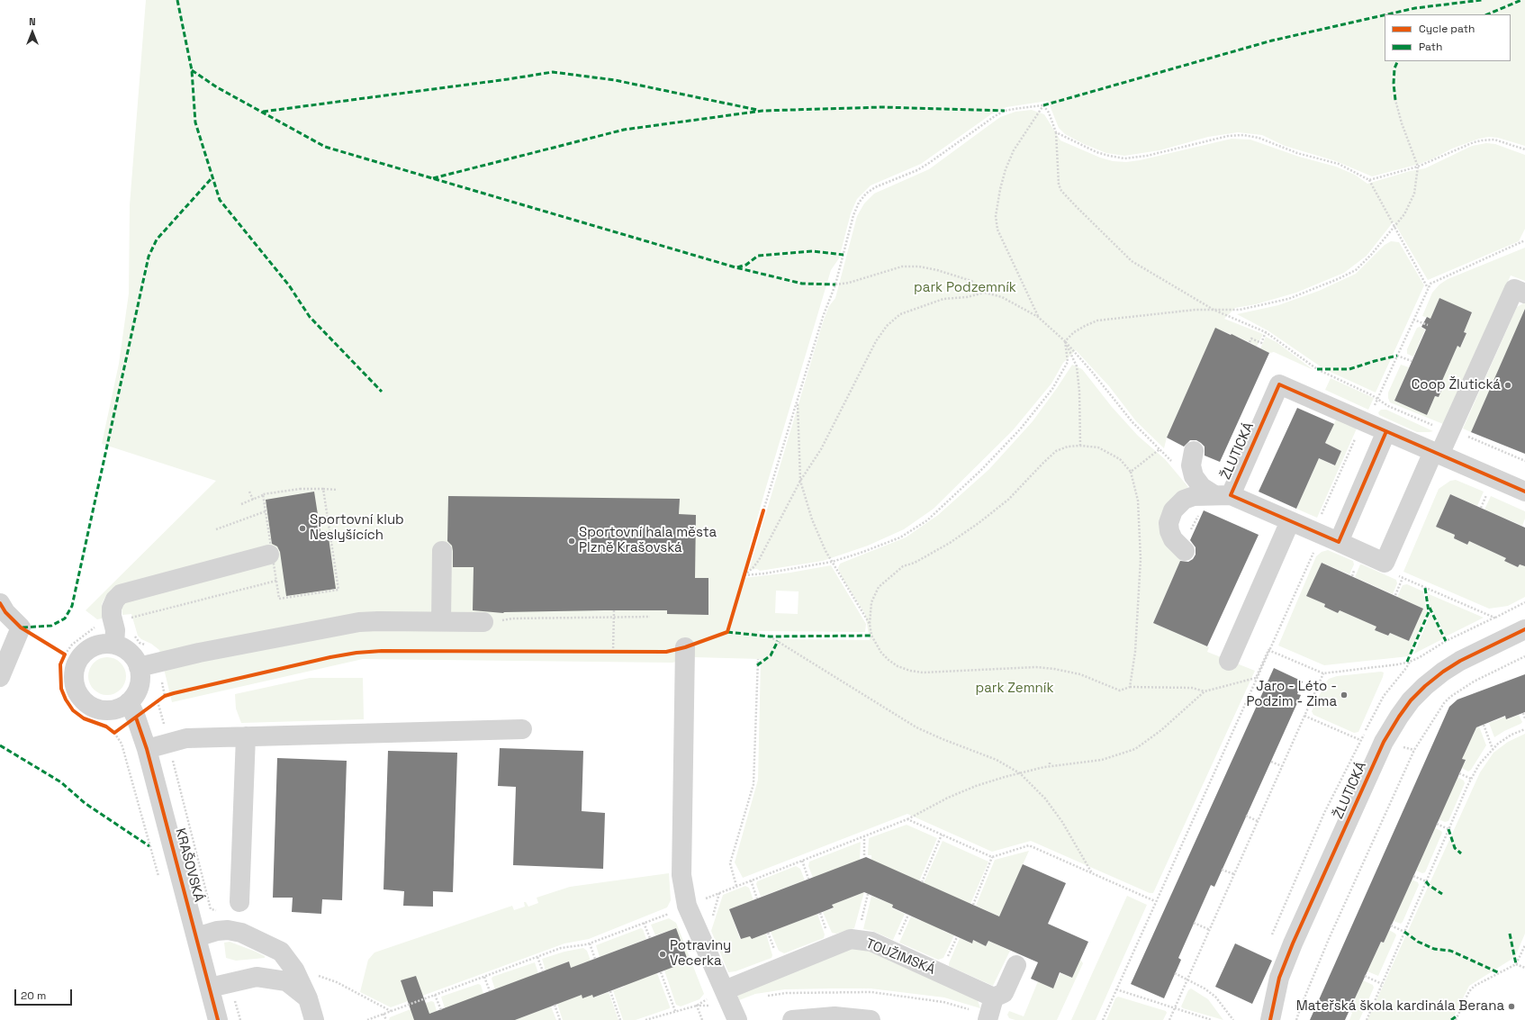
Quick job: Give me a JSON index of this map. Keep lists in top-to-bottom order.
{
  "streets": {
    "street": ["ŽLUTICKÁ", "KRAŠOVSKÁ", "TOUŽIMSKÁ"]
  },
  "parks": ["park Podzemník", "park Zemník"],
  "places": [
    "Coop Žlutická",
    "Sportovní klub Neslyšících",
    "Sportovní hala města Plzně Krašovská",
    "Jaro - Léto - Podzim - Zima",
    "Potraviny Vecerka",
    "Mateřská škola kardinála Berana"
  ],
  "legend": ["Cycle path", "Path"],
  "scale_bar": "20 m",
  "north": "top"
}
